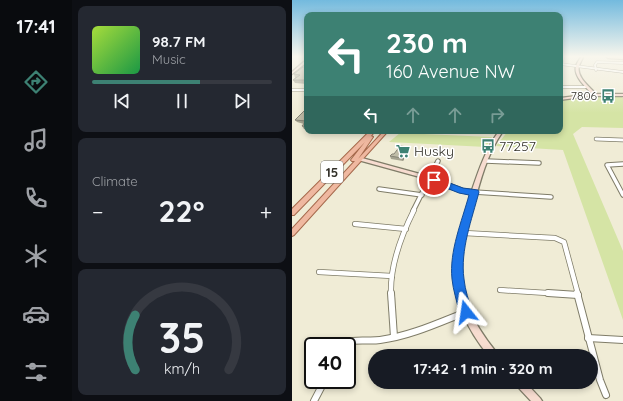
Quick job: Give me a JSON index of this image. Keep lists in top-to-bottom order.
{
  "streets": {
    "main road": ["15"]
  },
  "places": {
    "bus stop": ["7806", "77257"],
    "supermarket": ["Husky"]
  },
  "page": {
    "tabs": "17:41",
    "turn": ["230 m", "160 Avenue NW"],
    "song": ["98.7 FM", "Music"],
    "tile": "Climate",
    "heat": ["−", "22°", "+"],
    "limit": "40",
    "trip": "17:42 · 1 min · 320 m",
    "gauge": ["35", "km/h"]
  }
}
